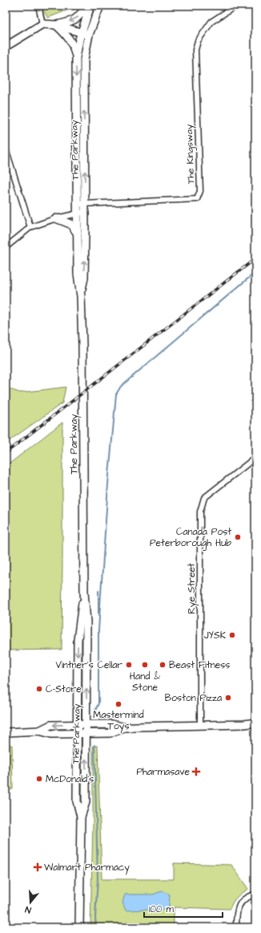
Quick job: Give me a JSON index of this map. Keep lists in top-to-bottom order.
{
  "streets": {
    "main road": ["The Parkway"],
    "street": ["The Kingsway", "Rye Street"]
  },
  "crossings": [
    ["The Parkway", "The Kingsway"]
  ],
  "places": {
    "other": [
      "Canada Post Peterborough Hub",
      "JYSK",
      "Vintner's Cellar",
      "Hand & Stone",
      "Beast Fitness",
      "C-Store",
      "Boston Pizza",
      "Mastermind Toys",
      "McDonald's"
    ],
    "health": ["Pharmasave", "Walmart Pharmacy"]
  },
  "scale_bar": "100 m",
  "north": "bottom"
}
